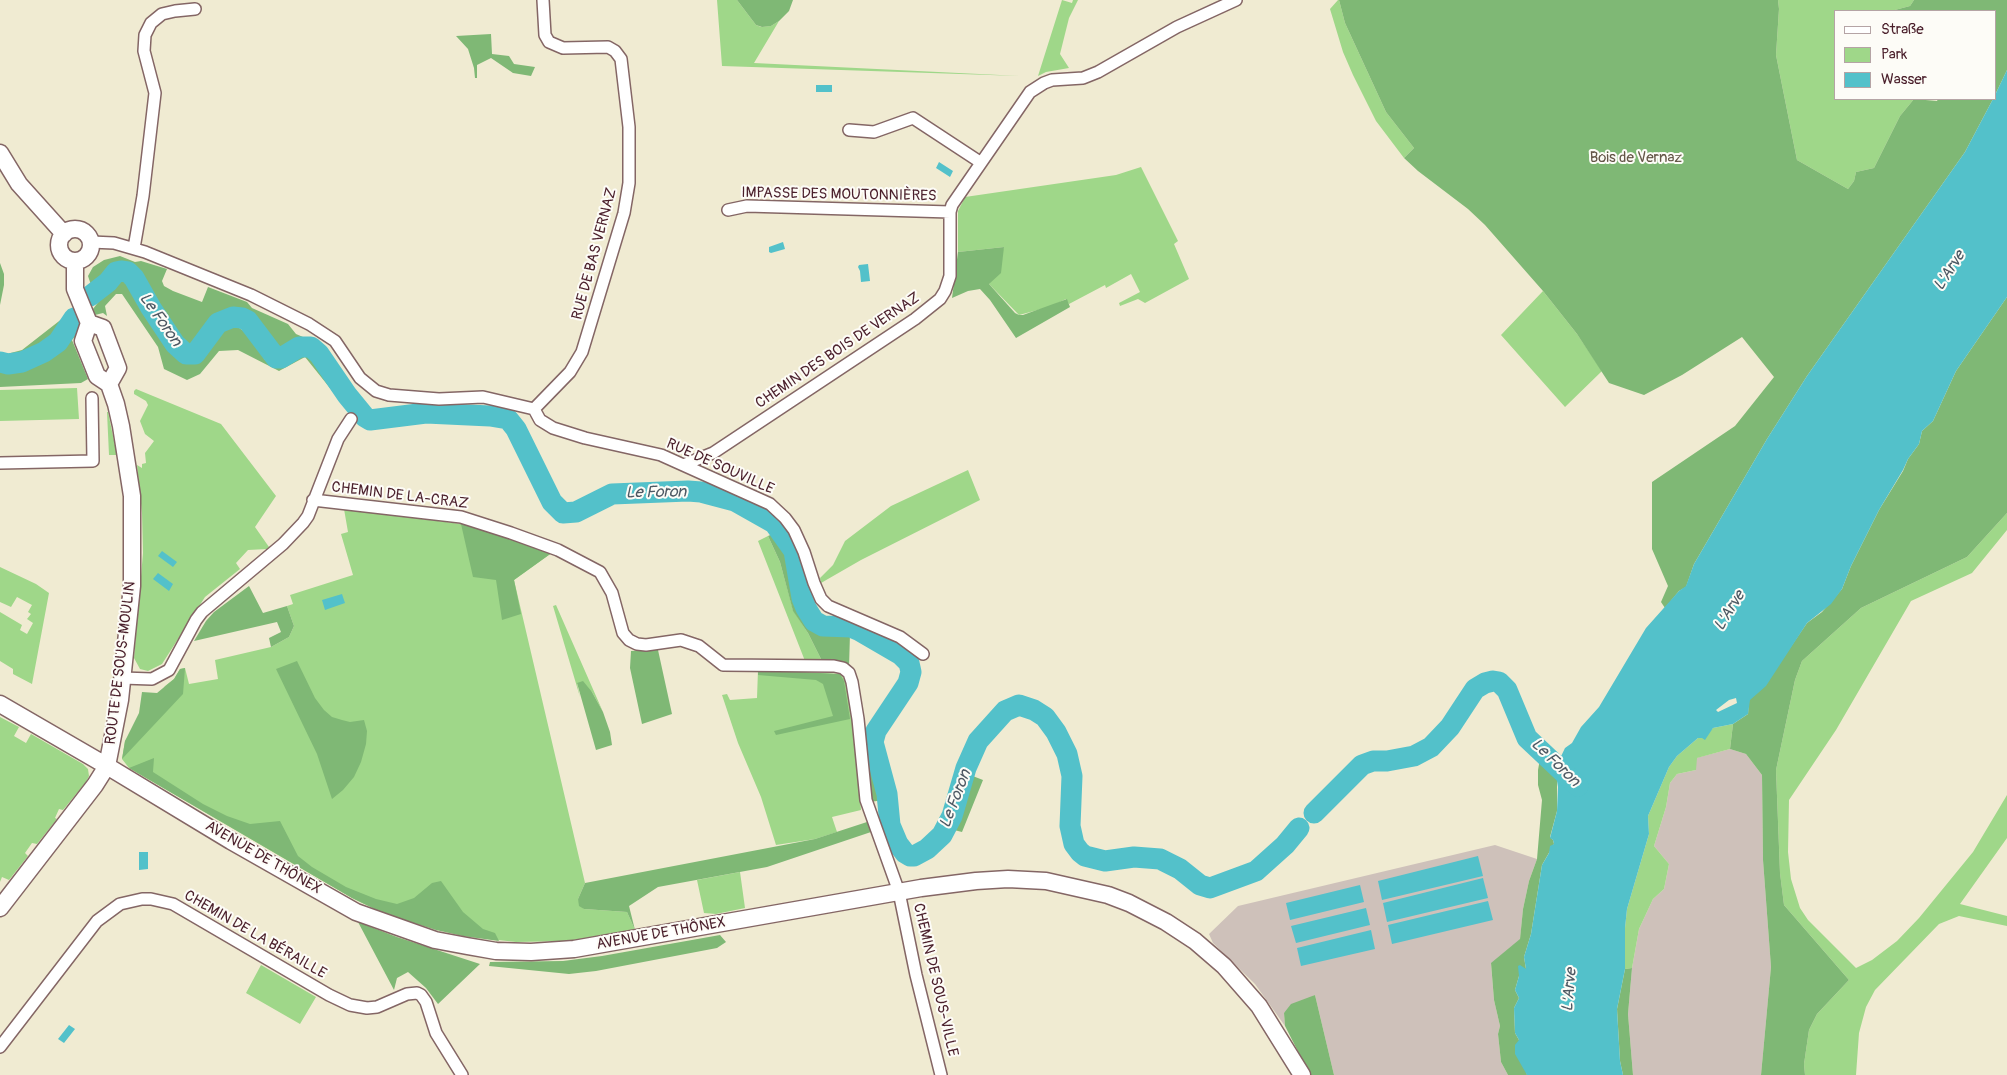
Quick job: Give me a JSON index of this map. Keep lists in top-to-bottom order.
{
  "streets": {
    "main road": ["ROUTE DE SOUS-MOULIN", "AVENUE DE THÔNEX"],
    "street": [
      "IMPASSE DES MOUTONNIÈRES",
      "RUE DE BAS VERNAZ",
      "CHEMIN DES BOIS DE VERNAZ",
      "RUE DE SOUVILLE",
      "CHEMIN DE LA-CRAZ",
      "CHEMIN DE LA BÉRAILLE",
      "CHEMIN DE SOUS-VILLE"
    ]
  },
  "crossings": [
    ["IMPASSE DES MOUTONNIÈRES", "CHEMIN DES BOIS DE VERNAZ"],
    ["RUE DE BAS VERNAZ", "RUE DE SOUVILLE"],
    ["CHEMIN DES BOIS DE VERNAZ", "RUE DE SOUVILLE"],
    ["CHEMIN DE LA-CRAZ", "AVENUE DE THÔNEX"],
    ["CHEMIN DE LA-CRAZ", "CHEMIN DE SOUS-VILLE"],
    ["ROUTE DE SOUS-MOULIN", "AVENUE DE THÔNEX"],
    ["AVENUE DE THÔNEX", "CHEMIN DE SOUS-VILLE"]
  ],
  "water": ["L'Arve", "Le Foron"],
  "parks": ["Bois de Vernaz"],
  "legend": ["Straße", "Park", "Wasser"]
}
